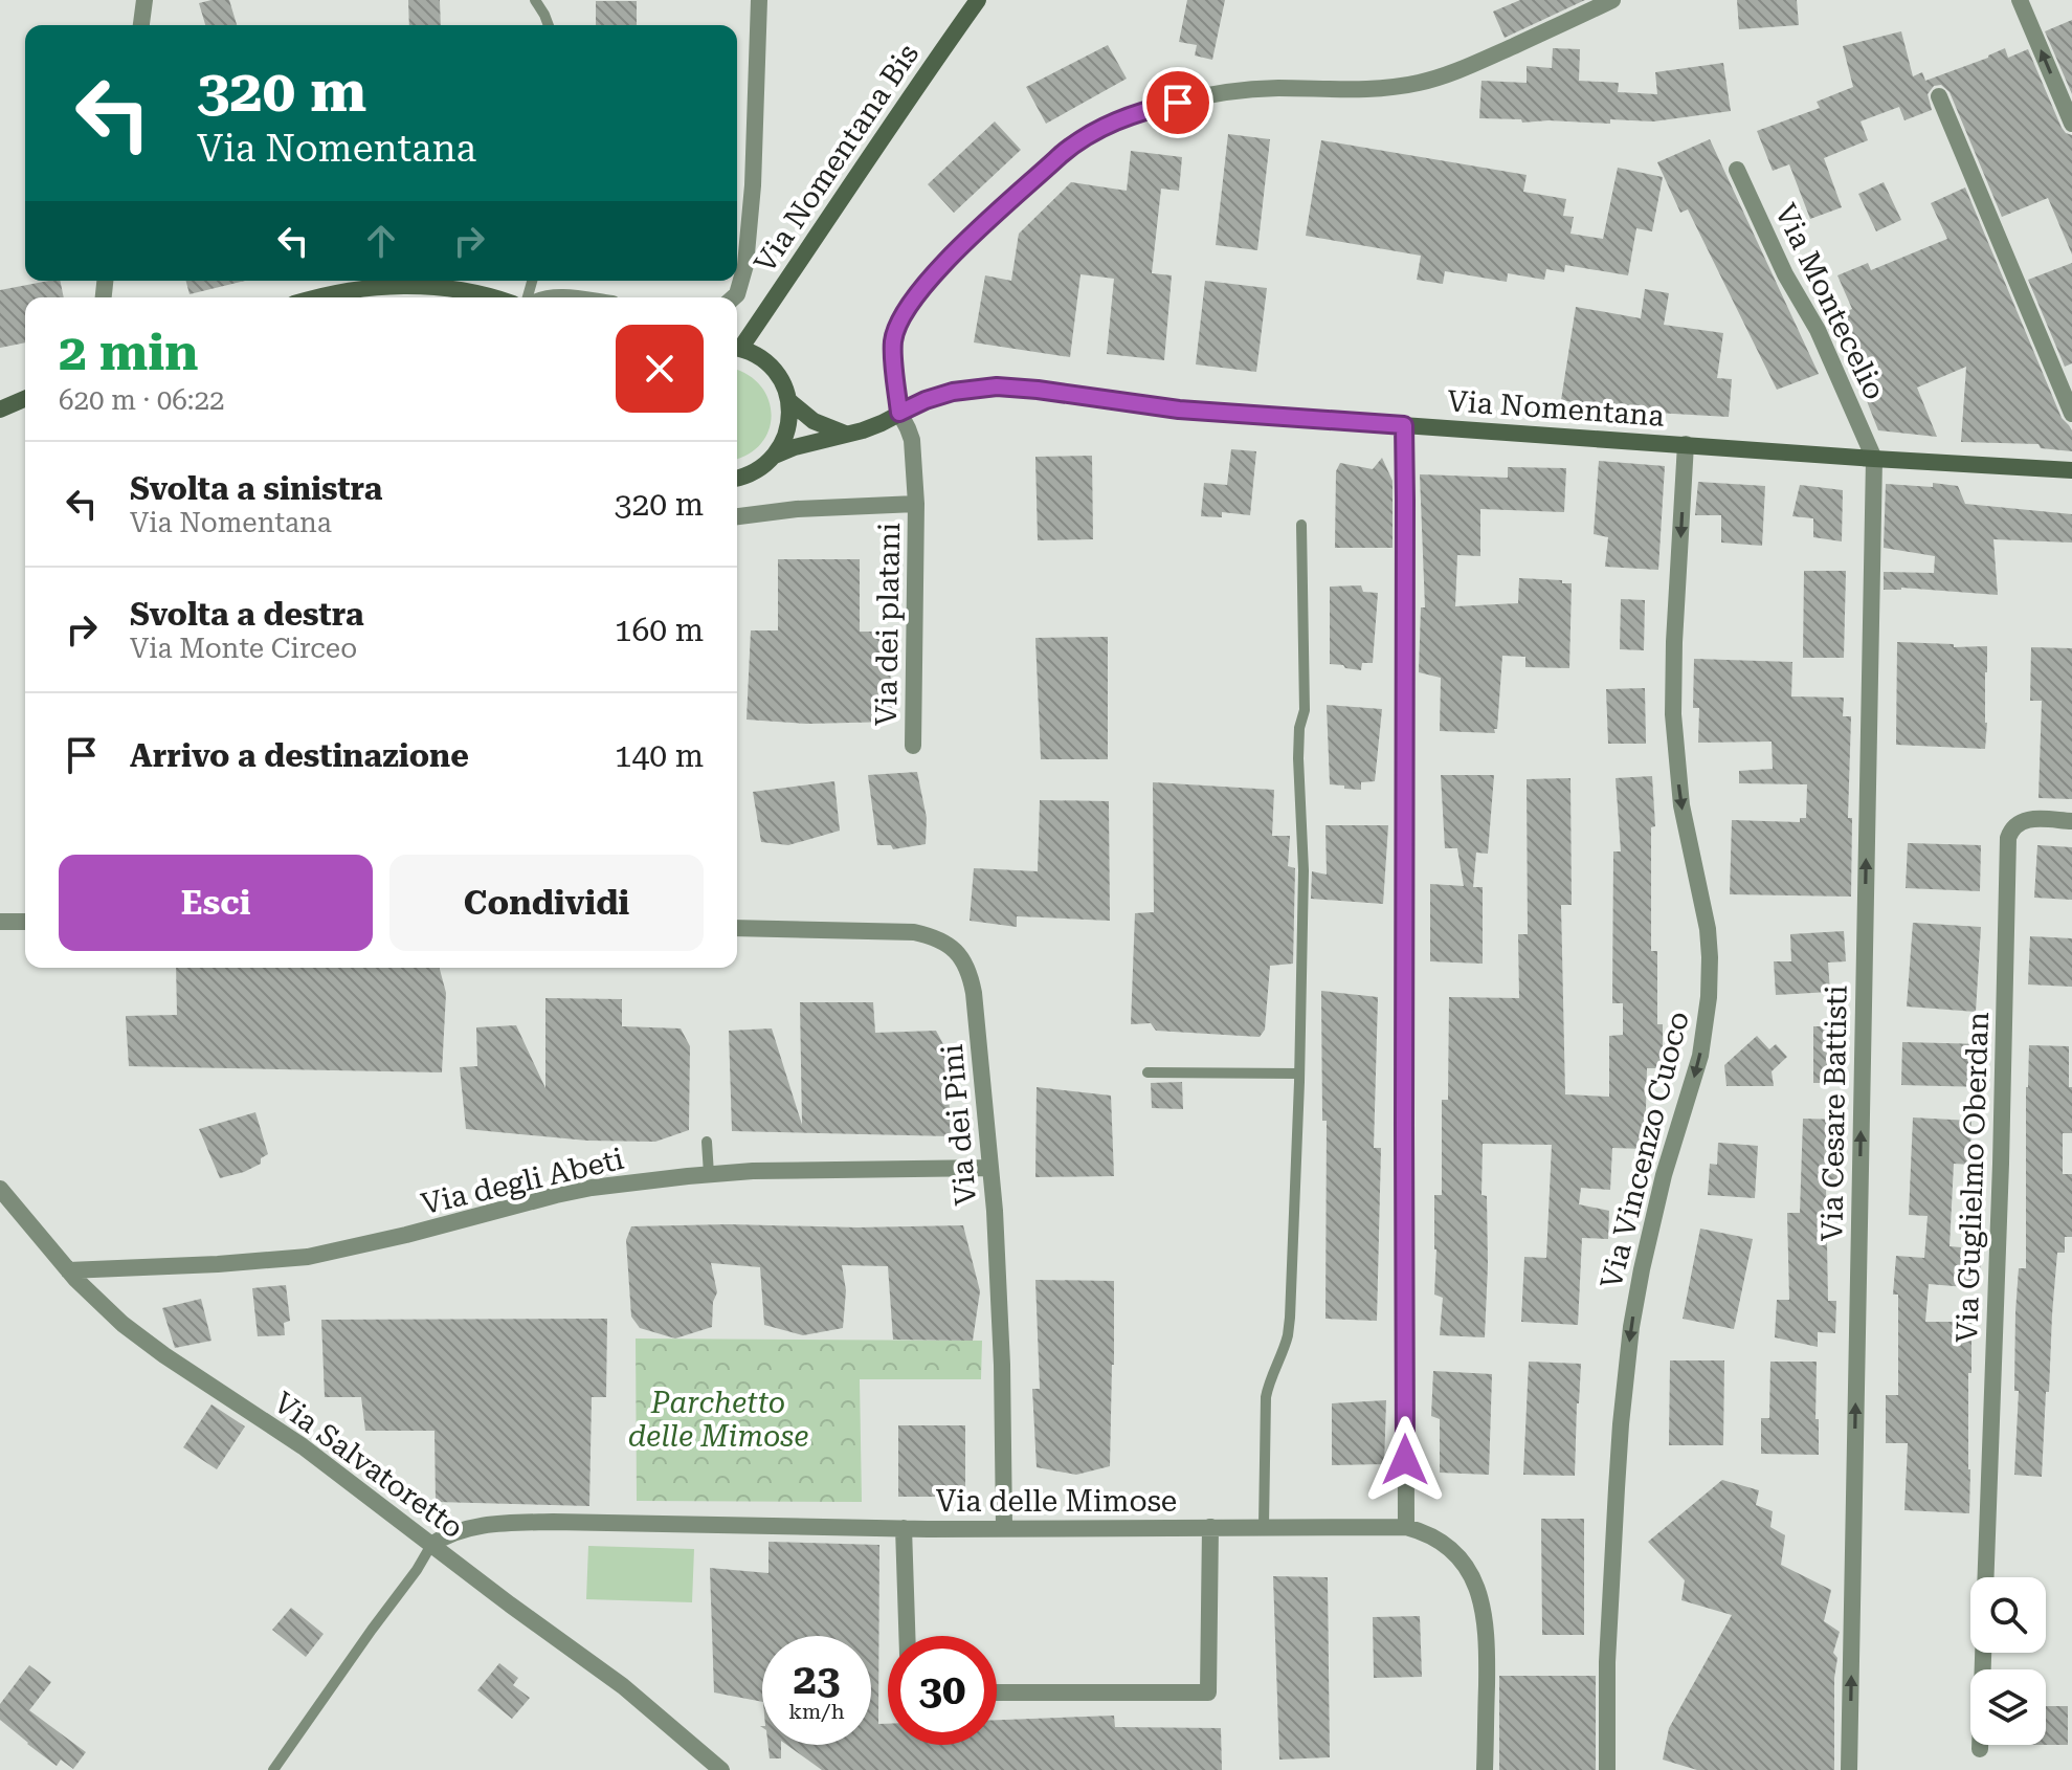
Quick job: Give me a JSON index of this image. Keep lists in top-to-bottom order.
{
  "streets": {
    "street": [
      "Via Nomentana Bis",
      "Via Montecelio",
      "Via Nomentana",
      "Via dei platani",
      "Via Cesare Battisti",
      "Via dei Pini",
      "Via Vincenzo Cuoco",
      "Via Guglielmo Oberdan",
      "Via degli Abeti",
      "Via Salvatoretto",
      "Via delle Mimose"
    ]
  },
  "crossings": [
    ["Via Montecelio", "Via Nomentana"],
    ["Via Montecelio", "Via Cesare Battisti"],
    ["Via Nomentana", "Via dei platani"],
    ["Via Nomentana", "Via Cesare Battisti"],
    ["Via Nomentana", "Via Vincenzo Cuoco"],
    ["Via dei Pini", "Via degli Abeti"],
    ["Via dei Pini", "Via delle Mimose"],
    ["Via degli Abeti", "Via Salvatoretto"],
    ["Via Salvatoretto", "Via delle Mimose"]
  ],
  "one_way": ["Via Cesare Battisti", "Via Vincenzo Cuoco"],
  "parks": ["Parchetto delle Mimose"],
  "page": {
    "turn": ["320 m", "Via Nomentana"],
    "heading": ["2 min", "620 m · 06:22"],
    "list": [
      {
        "name": "Svolta a sinistra",
        "note": "Via Nomentana",
        "value": "320 m"
      },
      {
        "name": "Svolta a destra",
        "note": "Via Monte Circeo",
        "value": "160 m"
      },
      {
        "name": "Arrivo a destinazione",
        "value": "140 m"
      }
    ],
    "buttons": ["Esci", "Condividi"],
    "speed": "23 km/h",
    "limit": "30"
  }
}
